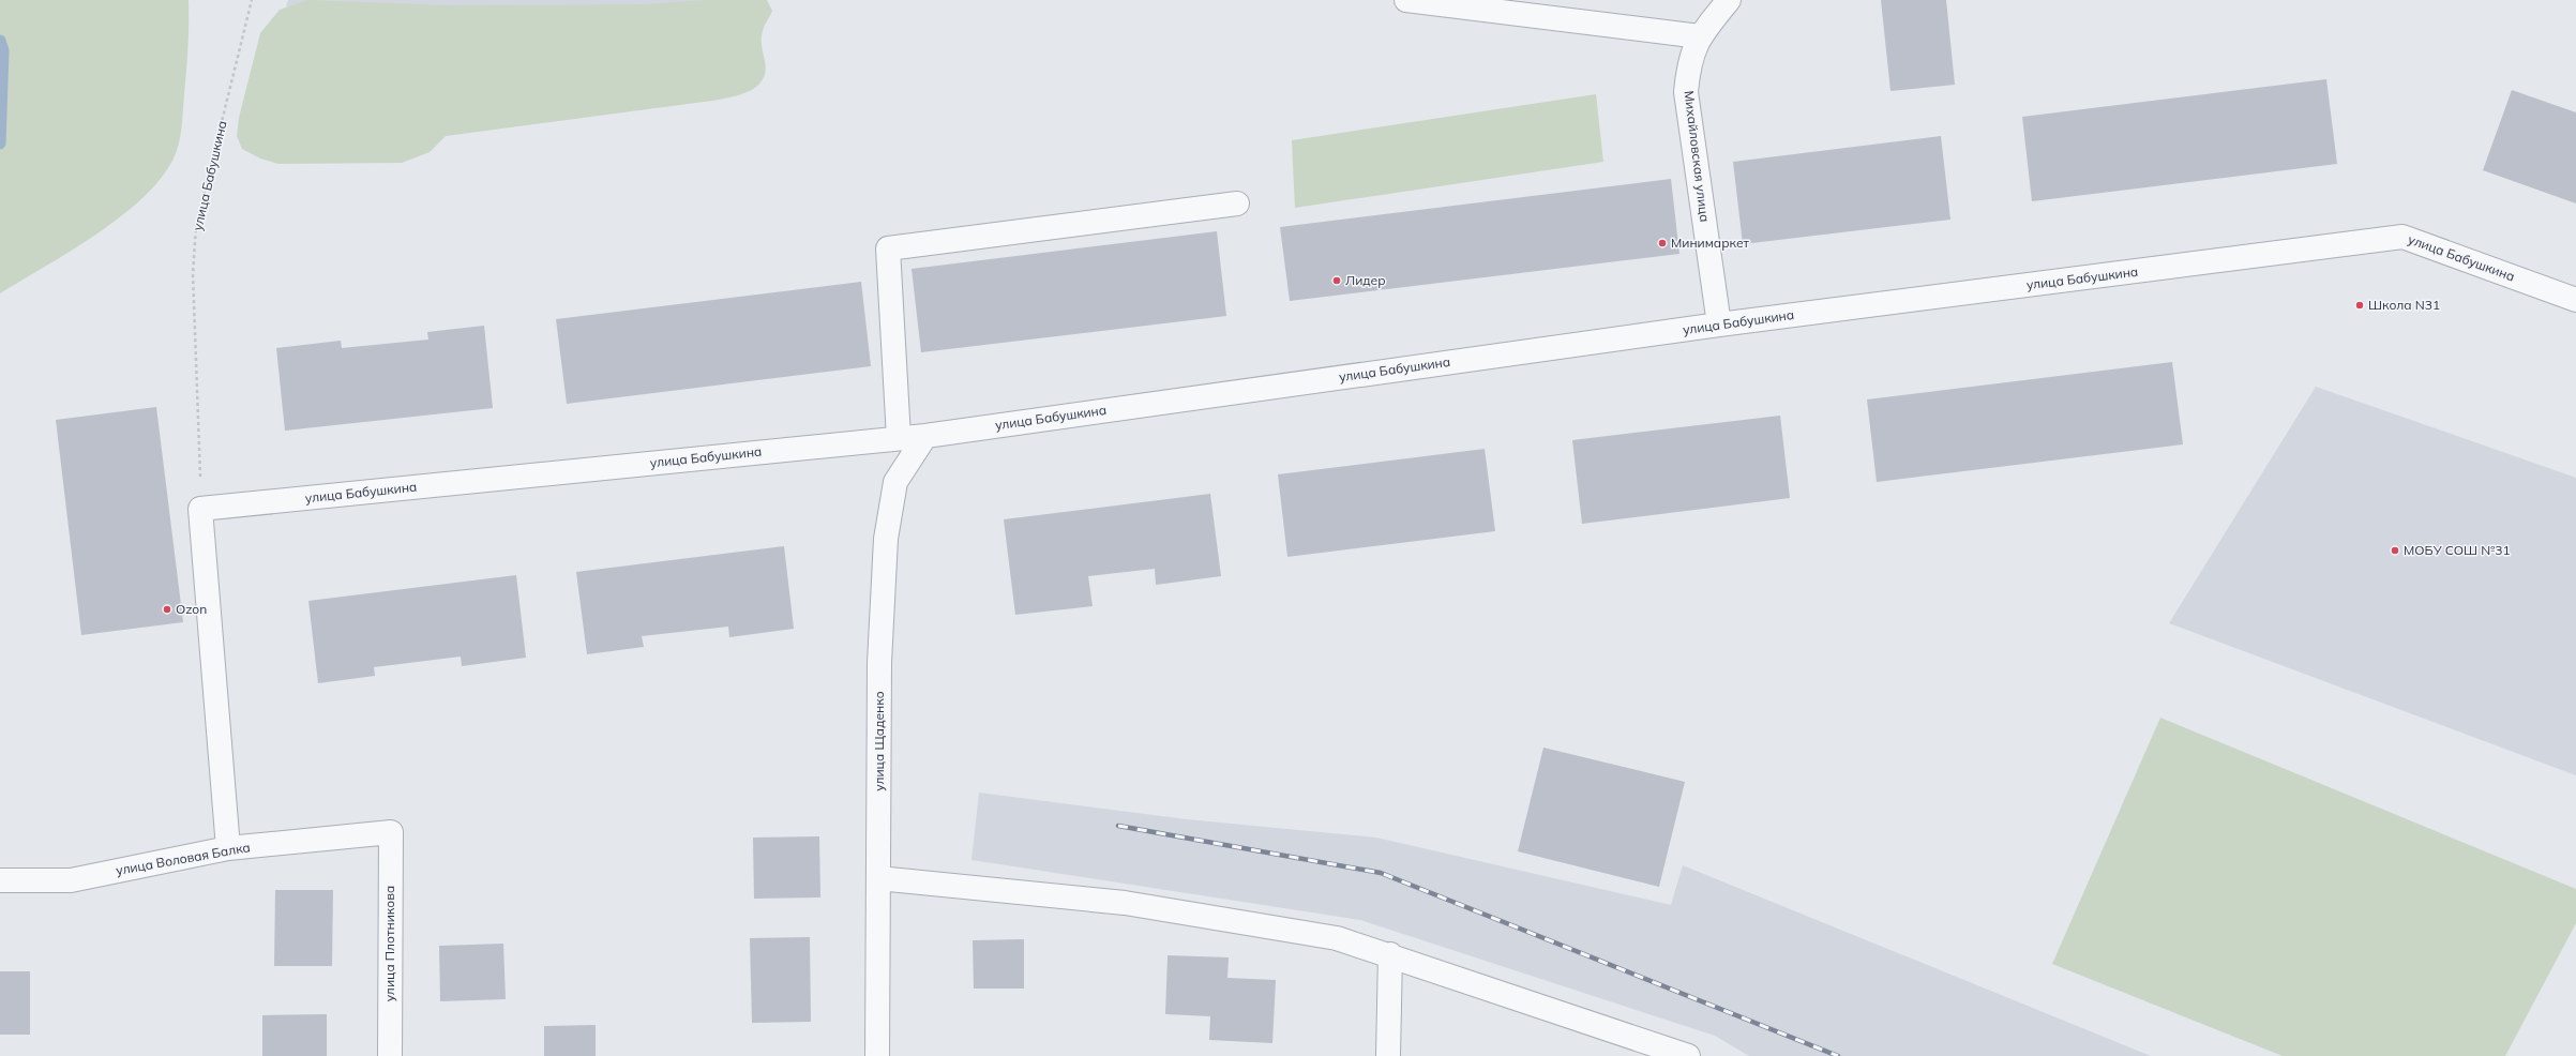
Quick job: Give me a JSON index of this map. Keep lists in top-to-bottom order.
{
  "streets": {
    "street": [
      "Михайловская улица",
      "улица Бабушкина",
      "улица Щаденко",
      "улица Воловая Балка",
      "улица Плотникова"
    ]
  },
  "crossings": [
    ["Михайловская улица", "улица Бабушкина"],
    ["улица Бабушкина", "улица Щаденко"],
    ["улица Воловая Балка", "улица Плотникова"]
  ],
  "places": [
    "Минимаркет",
    "Лидер",
    "Школа N31",
    "МОБУ СОШ №31",
    "Ozon"
  ]
}
